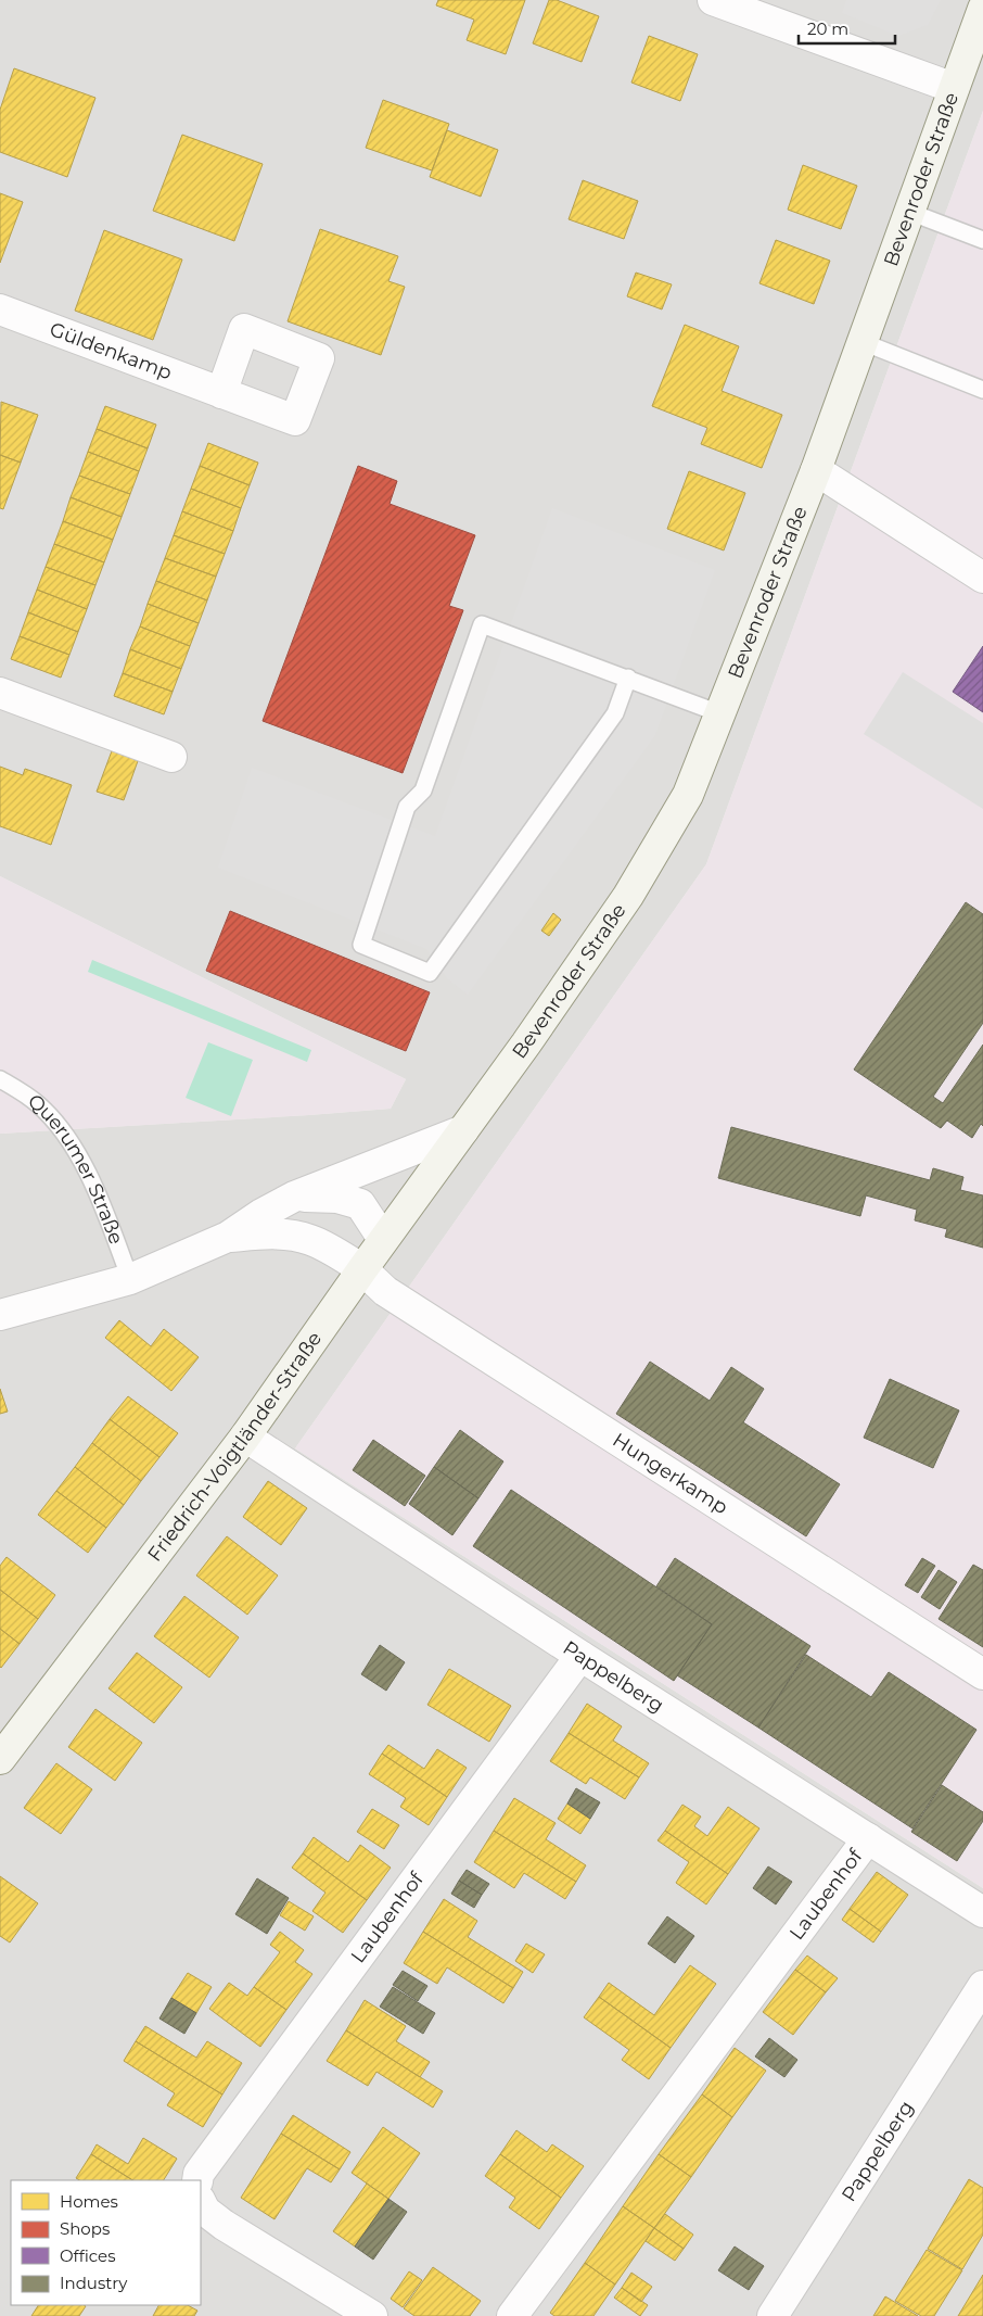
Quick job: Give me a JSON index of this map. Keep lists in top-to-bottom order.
{
  "streets": {
    "main road": ["Bevenroder Straße", "Friedrich-Voigtländer-Straße"],
    "street": [
      "Güldenkamp",
      "Hungerkamp",
      "Pappelberg",
      "Laubenhof"
    ],
    "lane": ["Querumer Straße"]
  },
  "crossings": [
    ["Bevenroder Straße", "Friedrich-Voigtländer-Straße"],
    ["Friedrich-Voigtländer-Straße", "Hungerkamp"],
    ["Friedrich-Voigtländer-Straße", "Pappelberg"],
    ["Pappelberg", "Laubenhof"]
  ],
  "legend": [
    "Homes",
    "Shops",
    "Offices",
    "Industry"
  ],
  "scale_bar": "20 m"
}
